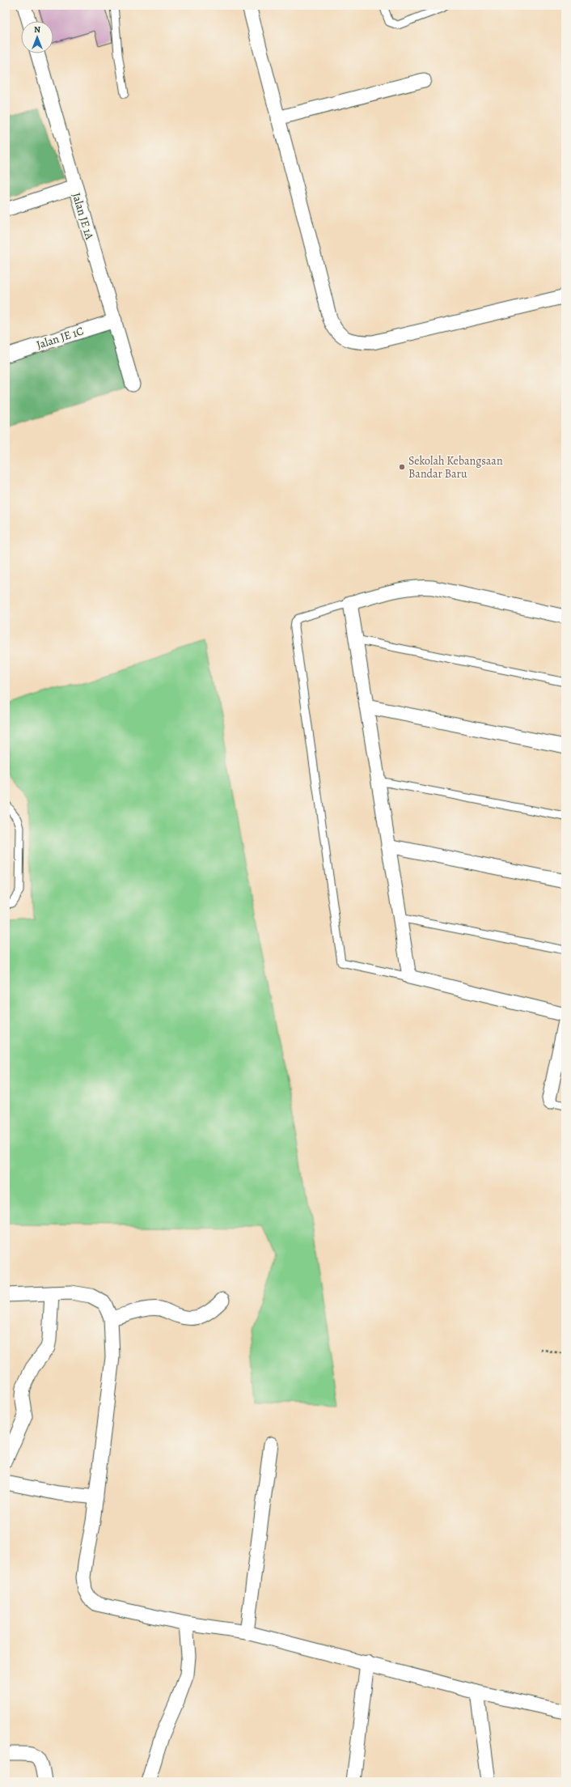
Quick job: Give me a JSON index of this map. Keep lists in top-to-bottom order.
{
  "streets": {
    "street": ["Jalan JE 1A", "Jalan JE 1C"]
  },
  "crossings": [
    ["Jalan JE 1A", "Jalan JE 1C"]
  ],
  "places": ["Sekolah Kebangsaan Bandar Baru"],
  "north": "top"
}
